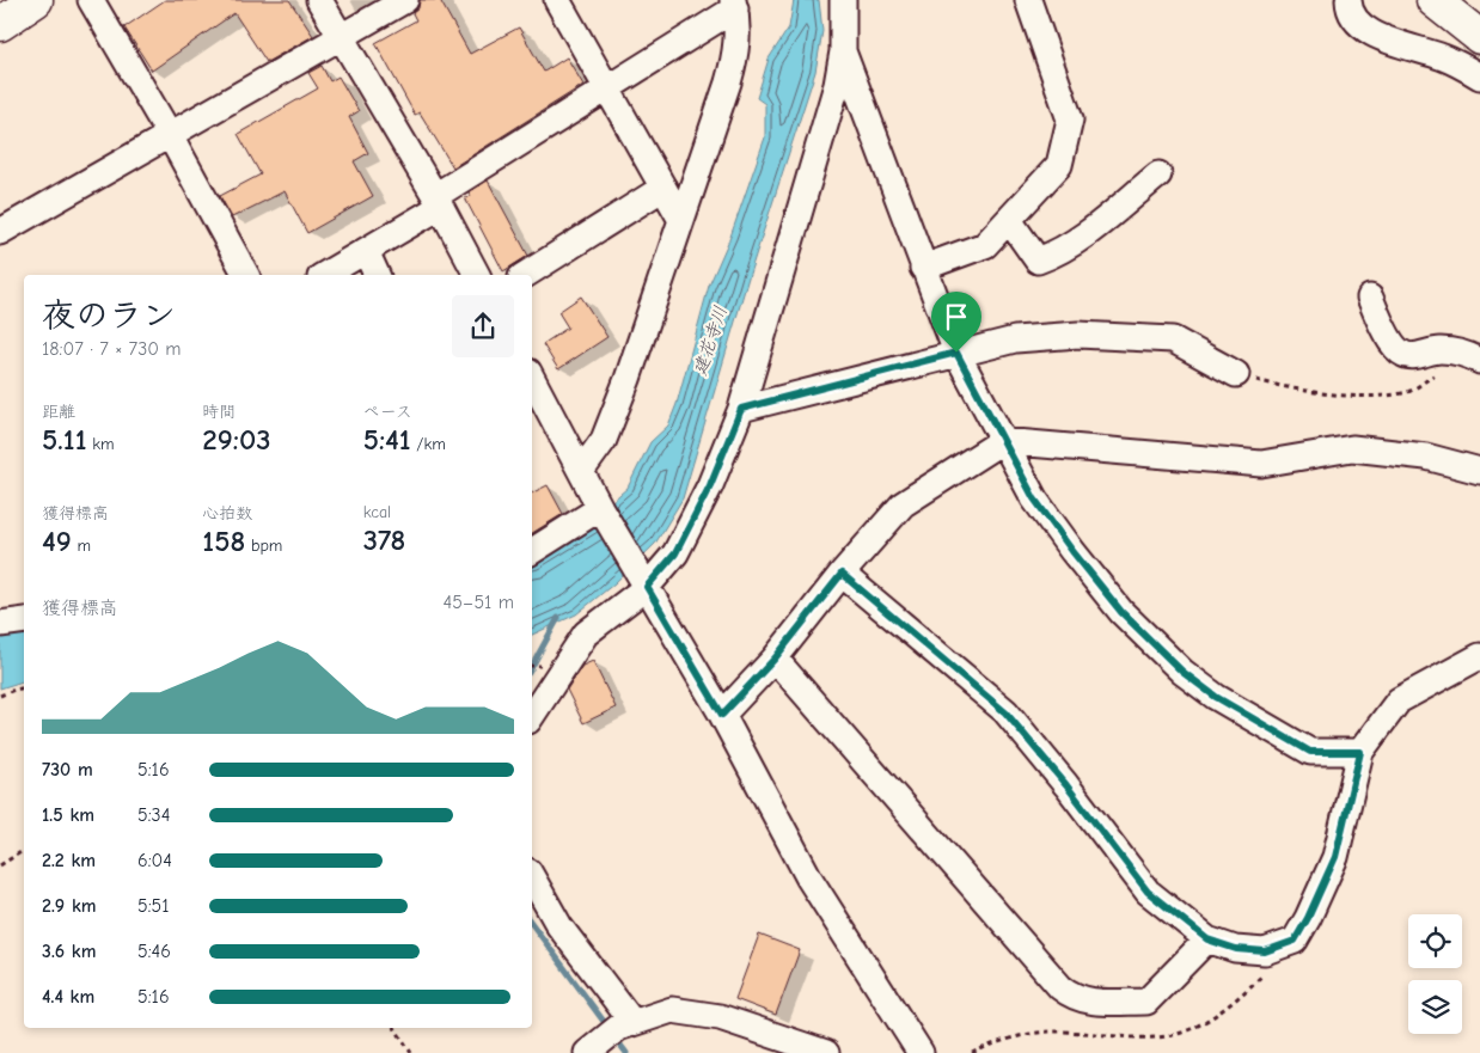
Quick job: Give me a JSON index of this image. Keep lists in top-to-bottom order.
{
  "water": ["建花寺川"],
  "page": {
    "heading": ["夜のラン", "18:07 · 7 × 730 m"],
    "stats": [
      ["距離", "5.11 km"],
      ["時間", "29:03"],
      ["ペース", "5:41 /km"],
      ["獲得標高", "49 m"],
      ["心拍数", "158 bpm"],
      ["kcal", "378"]
    ],
    "chart": ["獲得標高", "45–51 m"],
    "list": [
      {
        "name": "730 m",
        "note": "5:16"
      },
      {
        "name": "1.5 km",
        "note": "5:34"
      },
      {
        "name": "2.2 km",
        "note": "6:04"
      },
      {
        "name": "2.9 km",
        "note": "5:51"
      },
      {
        "name": "3.6 km",
        "note": "5:46"
      },
      {
        "name": "4.4 km",
        "note": "5:16"
      }
    ]
  }
}
